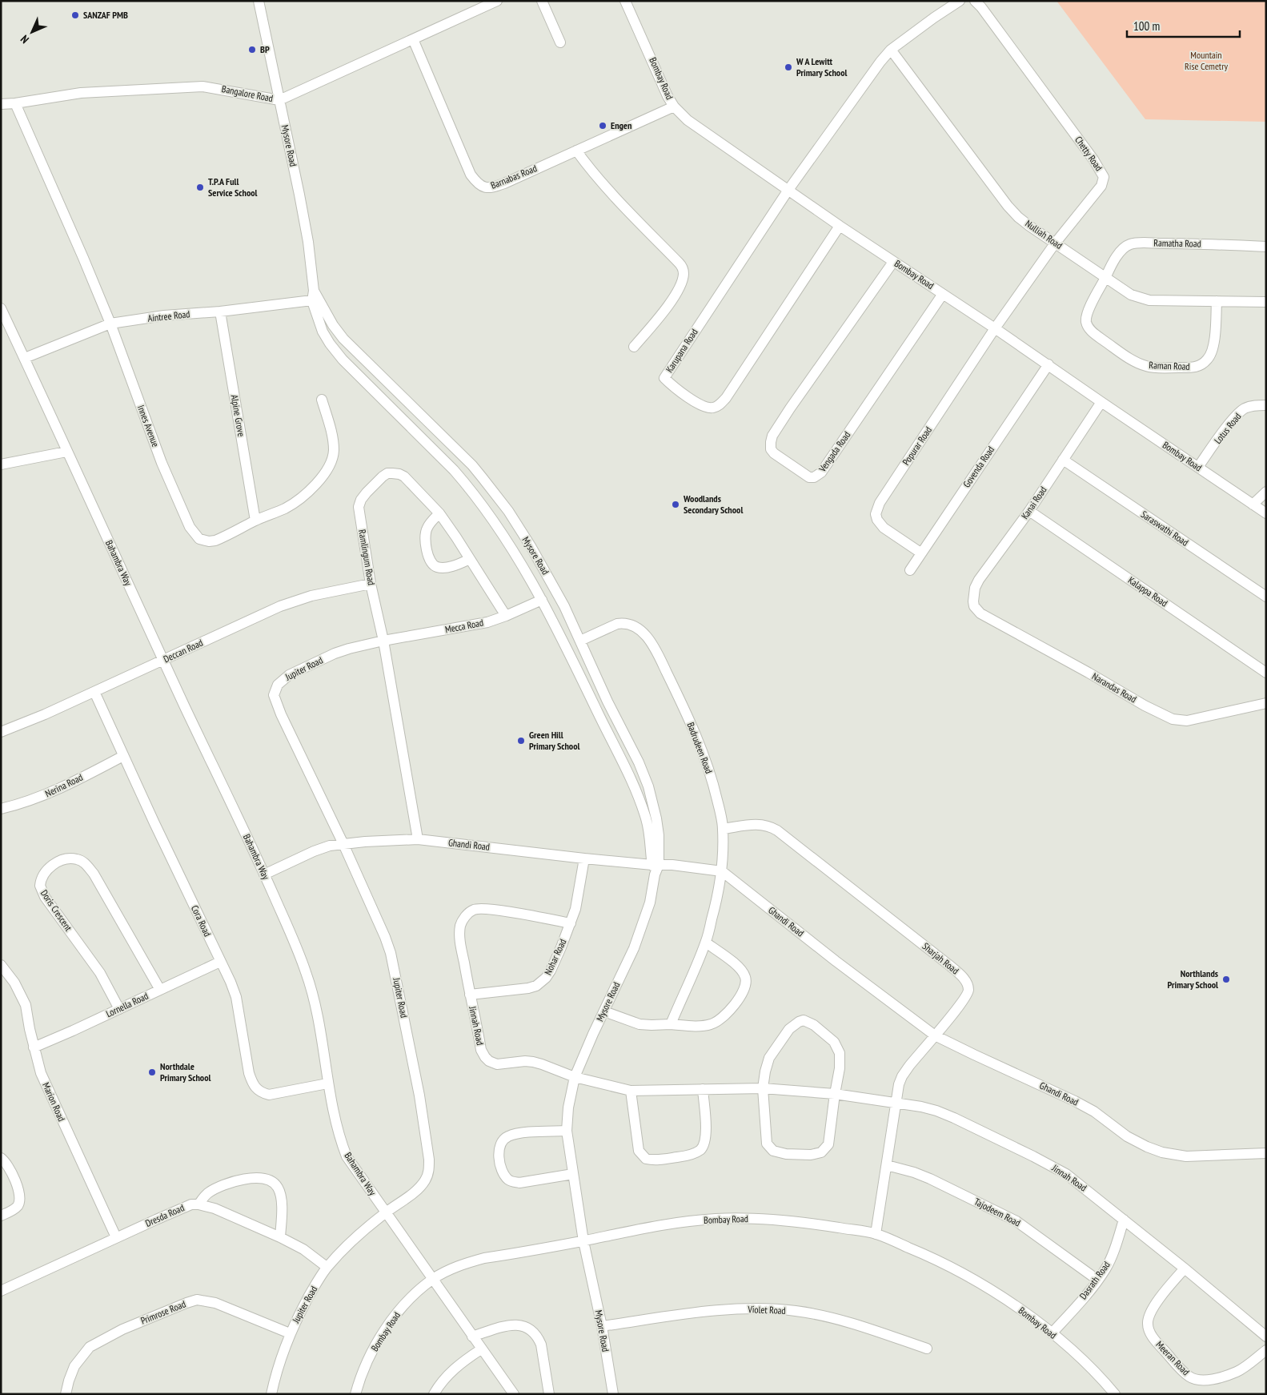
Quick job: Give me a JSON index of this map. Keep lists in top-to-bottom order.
{
  "streets": {
    "street": [
      "Bombay Road",
      "Bangalore Road",
      "Mysore Road",
      "Chetty Road",
      "Barnabas Road",
      "Nulliah Road",
      "Ramatha Road",
      "Aintree Road",
      "Karupana Road",
      "Raman Road",
      "Alpine Grove",
      "Innes Avenue",
      "Lotus Road",
      "Popurar Road",
      "Vengada Road",
      "Govenda Road",
      "Kanai Road",
      "Saraswathi Road",
      "Ramlingum Road",
      "Bahambra Way",
      "Kalappa Road",
      "Mecca Road",
      "Deccan Road",
      "Jupiter Road",
      "Narandas Road",
      "Badrudeen Road",
      "Nerina Road",
      "Ghandi Road",
      "Doris Crescent",
      "Cora Road",
      "Nohar Road",
      "Sharjah Road",
      "Lornella Road",
      "Jinnah Road",
      "Marion Road",
      "Tajodeem Road",
      "Dresda Road",
      "Dasrath Road",
      "Violet Road",
      "Primrose Road",
      "Meeran Road"
    ]
  },
  "crossings": [
    ["Bombay Road", "Mysore Road"],
    ["Bombay Road", "Chetty Road"],
    ["Bombay Road", "Barnabas Road"],
    ["Bombay Road", "Karupana Road"],
    ["Bombay Road", "Lotus Road"],
    ["Bombay Road", "Popurar Road"],
    ["Bombay Road", "Vengada Road"],
    ["Bombay Road", "Govenda Road"],
    ["Bombay Road", "Kanai Road"],
    ["Bombay Road", "Bahambra Way"],
    ["Bombay Road", "Sharjah Road"],
    ["Bombay Road", "Dasrath Road"],
    ["Bangalore Road", "Mysore Road"],
    ["Bangalore Road", "Barnabas Road"],
    ["Bangalore Road", "Innes Avenue"],
    ["Mysore Road", "Aintree Road"],
    ["Mysore Road", "Mecca Road"],
    ["Mysore Road", "Badrudeen Road"],
    ["Mysore Road", "Ghandi Road"],
    ["Mysore Road", "Jinnah Road"],
    ["Mysore Road", "Violet Road"],
    ["Chetty Road", "Nulliah Road"],
    ["Chetty Road", "Popurar Road"],
    ["Nulliah Road", "Ramatha Road"],
    ["Nulliah Road", "Raman Road"],
    ["Ramatha Road", "Raman Road"],
    ["Aintree Road", "Alpine Grove"],
    ["Aintree Road", "Innes Avenue"],
    ["Aintree Road", "Bahambra Way"],
    ["Alpine Grove", "Innes Avenue"],
    ["Popurar Road", "Govenda Road"],
    ["Kanai Road", "Saraswathi Road"],
    ["Kanai Road", "Kalappa Road"],
    ["Kanai Road", "Narandas Road"],
    ["Ramlingum Road", "Mecca Road"],
    ["Ramlingum Road", "Deccan Road"],
    ["Ramlingum Road", "Jupiter Road"],
    ["Ramlingum Road", "Ghandi Road"],
    ["Bahambra Way", "Deccan Road"],
    ["Bahambra Way", "Jupiter Road"],
    ["Bahambra Way", "Ghandi Road"],
    ["Bahambra Way", "Cora Road"],
    ["Mecca Road", "Jupiter Road"],
    ["Deccan Road", "Cora Road"],
    ["Jupiter Road", "Ghandi Road"],
    ["Jupiter Road", "Dresda Road"],
    ["Jupiter Road", "Primrose Road"],
    ["Badrudeen Road", "Ghandi Road"],
    ["Badrudeen Road", "Sharjah Road"],
    ["Nerina Road", "Cora Road"],
    ["Ghandi Road", "Nohar Road"],
    ["Ghandi Road", "Sharjah Road"],
    ["Doris Crescent", "Lornella Road"],
    ["Cora Road", "Lornella Road"],
    ["Nohar Road", "Jinnah Road"],
    ["Sharjah Road", "Jinnah Road"],
    ["Sharjah Road", "Tajodeem Road"],
    ["Lornella Road", "Marion Road"],
    ["Jinnah Road", "Dasrath Road"],
    ["Jinnah Road", "Meeran Road"],
    ["Marion Road", "Dresda Road"],
    ["Tajodeem Road", "Dasrath Road"]
  ],
  "parks": ["Mountain Rise Cemetry"],
  "places": [
    "SANZAF PMB",
    "BP",
    "W A Lewitt Primary School",
    "Engen",
    "T.P.A Full Service School",
    "Woodlands Secondary School",
    "Green Hill Primary School",
    "Northlands Primary School",
    "Northdale Primary School"
  ],
  "scale_bar": "100 m",
  "north": "bottom left"
}
